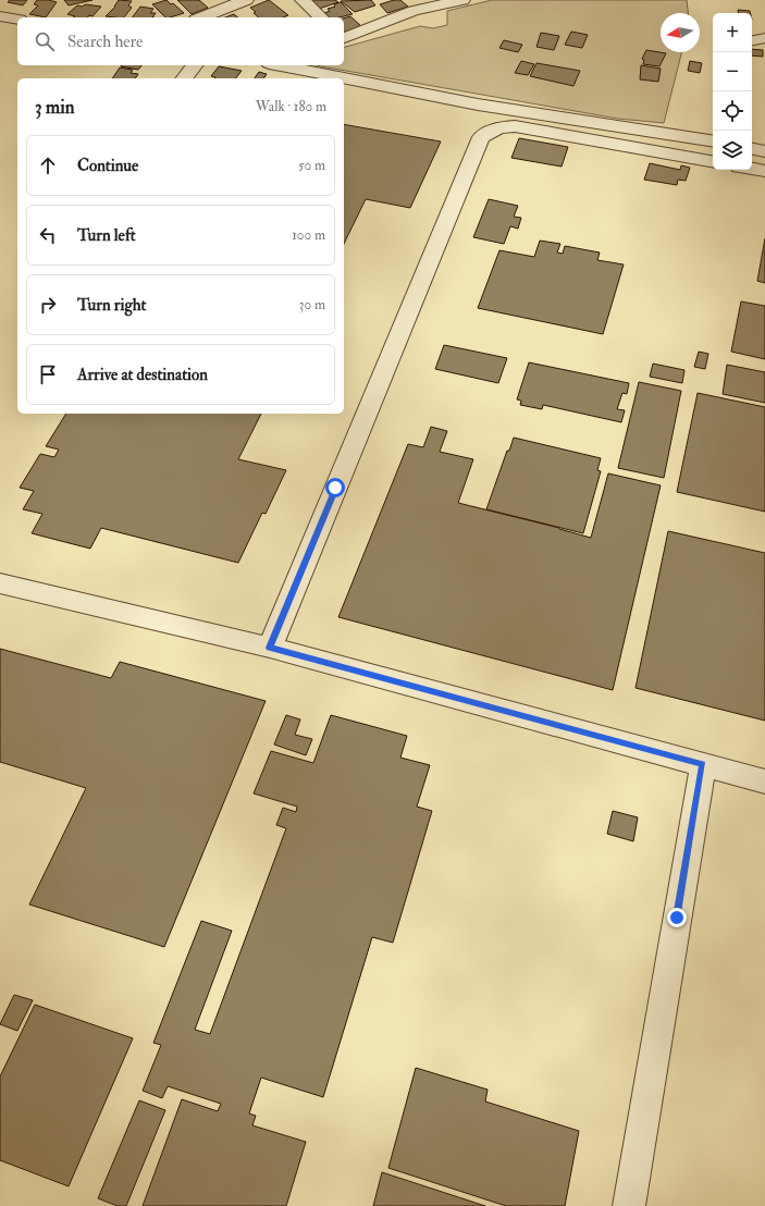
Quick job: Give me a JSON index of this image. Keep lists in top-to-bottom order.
{
  "north": "left",
  "page": {
    "map_buttons": ["+", "−"],
    "search": "Search here",
    "heading": ["3 min", "Walk · 180 m"],
    "list": [
      ["Continue", "50 m"],
      ["Turn left", "100 m"],
      ["Turn right", "30 m"],
      "Arrive at destination"
    ]
  }
}
